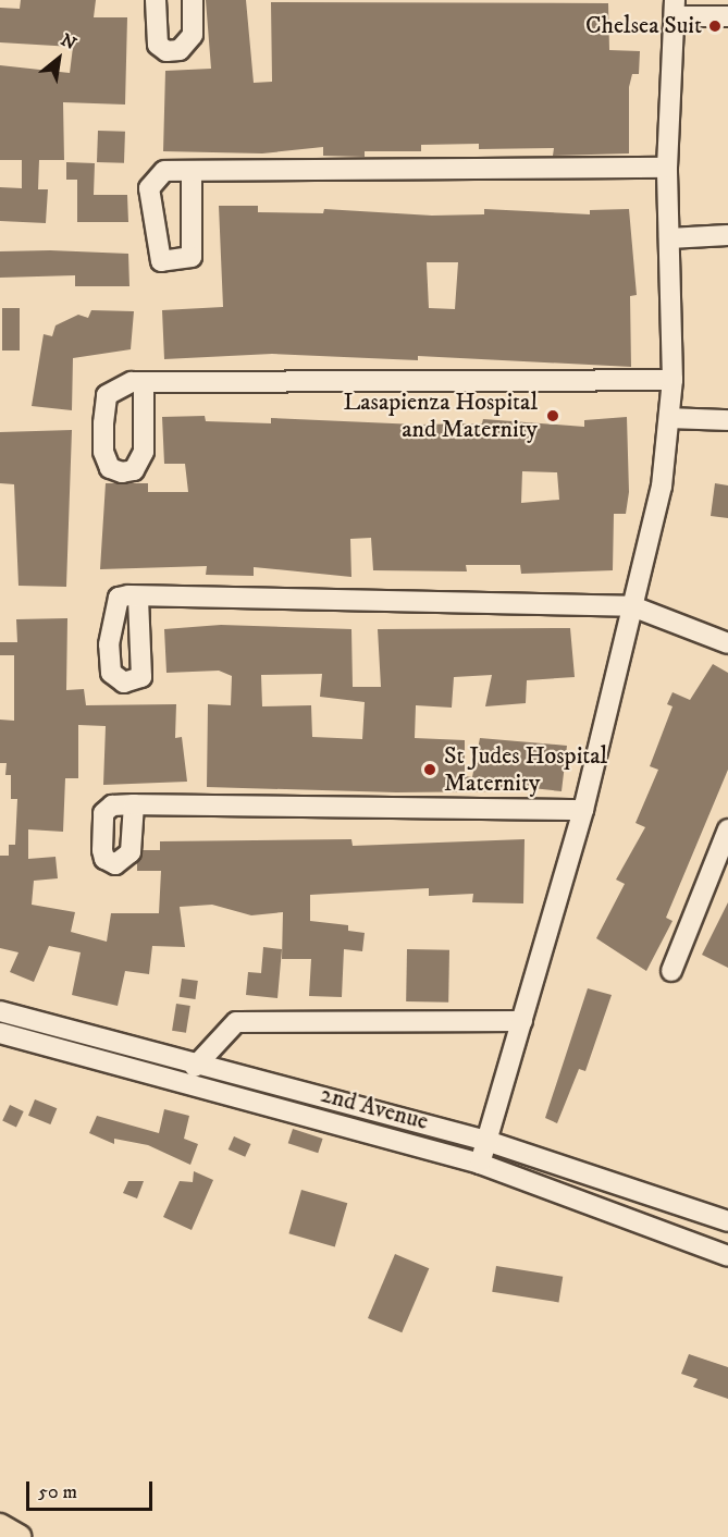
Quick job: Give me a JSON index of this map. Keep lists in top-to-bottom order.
{
  "streets": {
    "street": ["2nd Avenue"]
  },
  "places": ["Chelsea Suit", "Lasapienza Hospital and Maternity", "St Judes Hospital Maternity"],
  "scale_bar": "50 m",
  "north": "top right"
}
